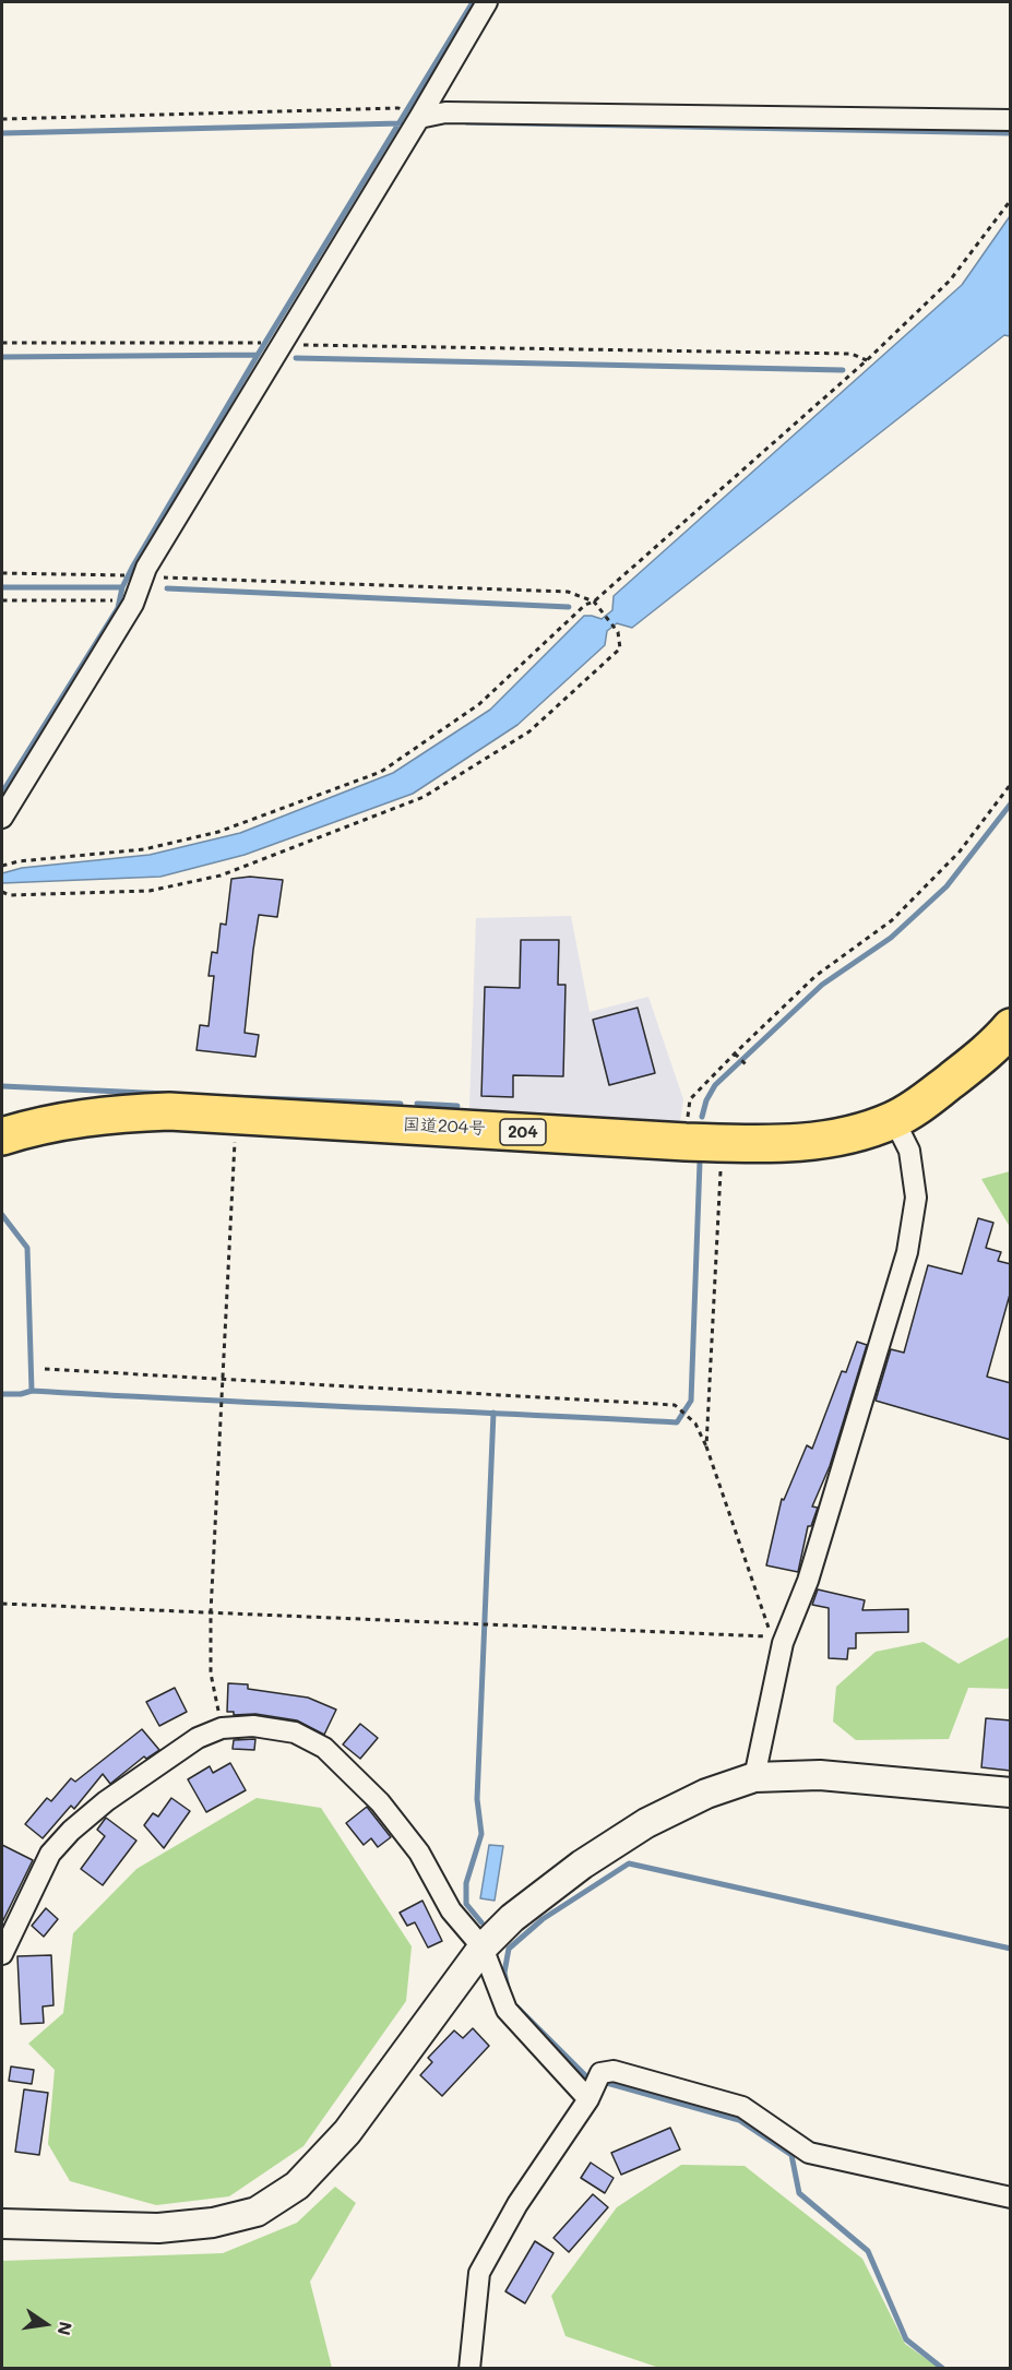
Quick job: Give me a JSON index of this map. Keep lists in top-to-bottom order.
{
  "streets": {
    "highway": ["国道204号", "204"]
  },
  "north": "right"
}
